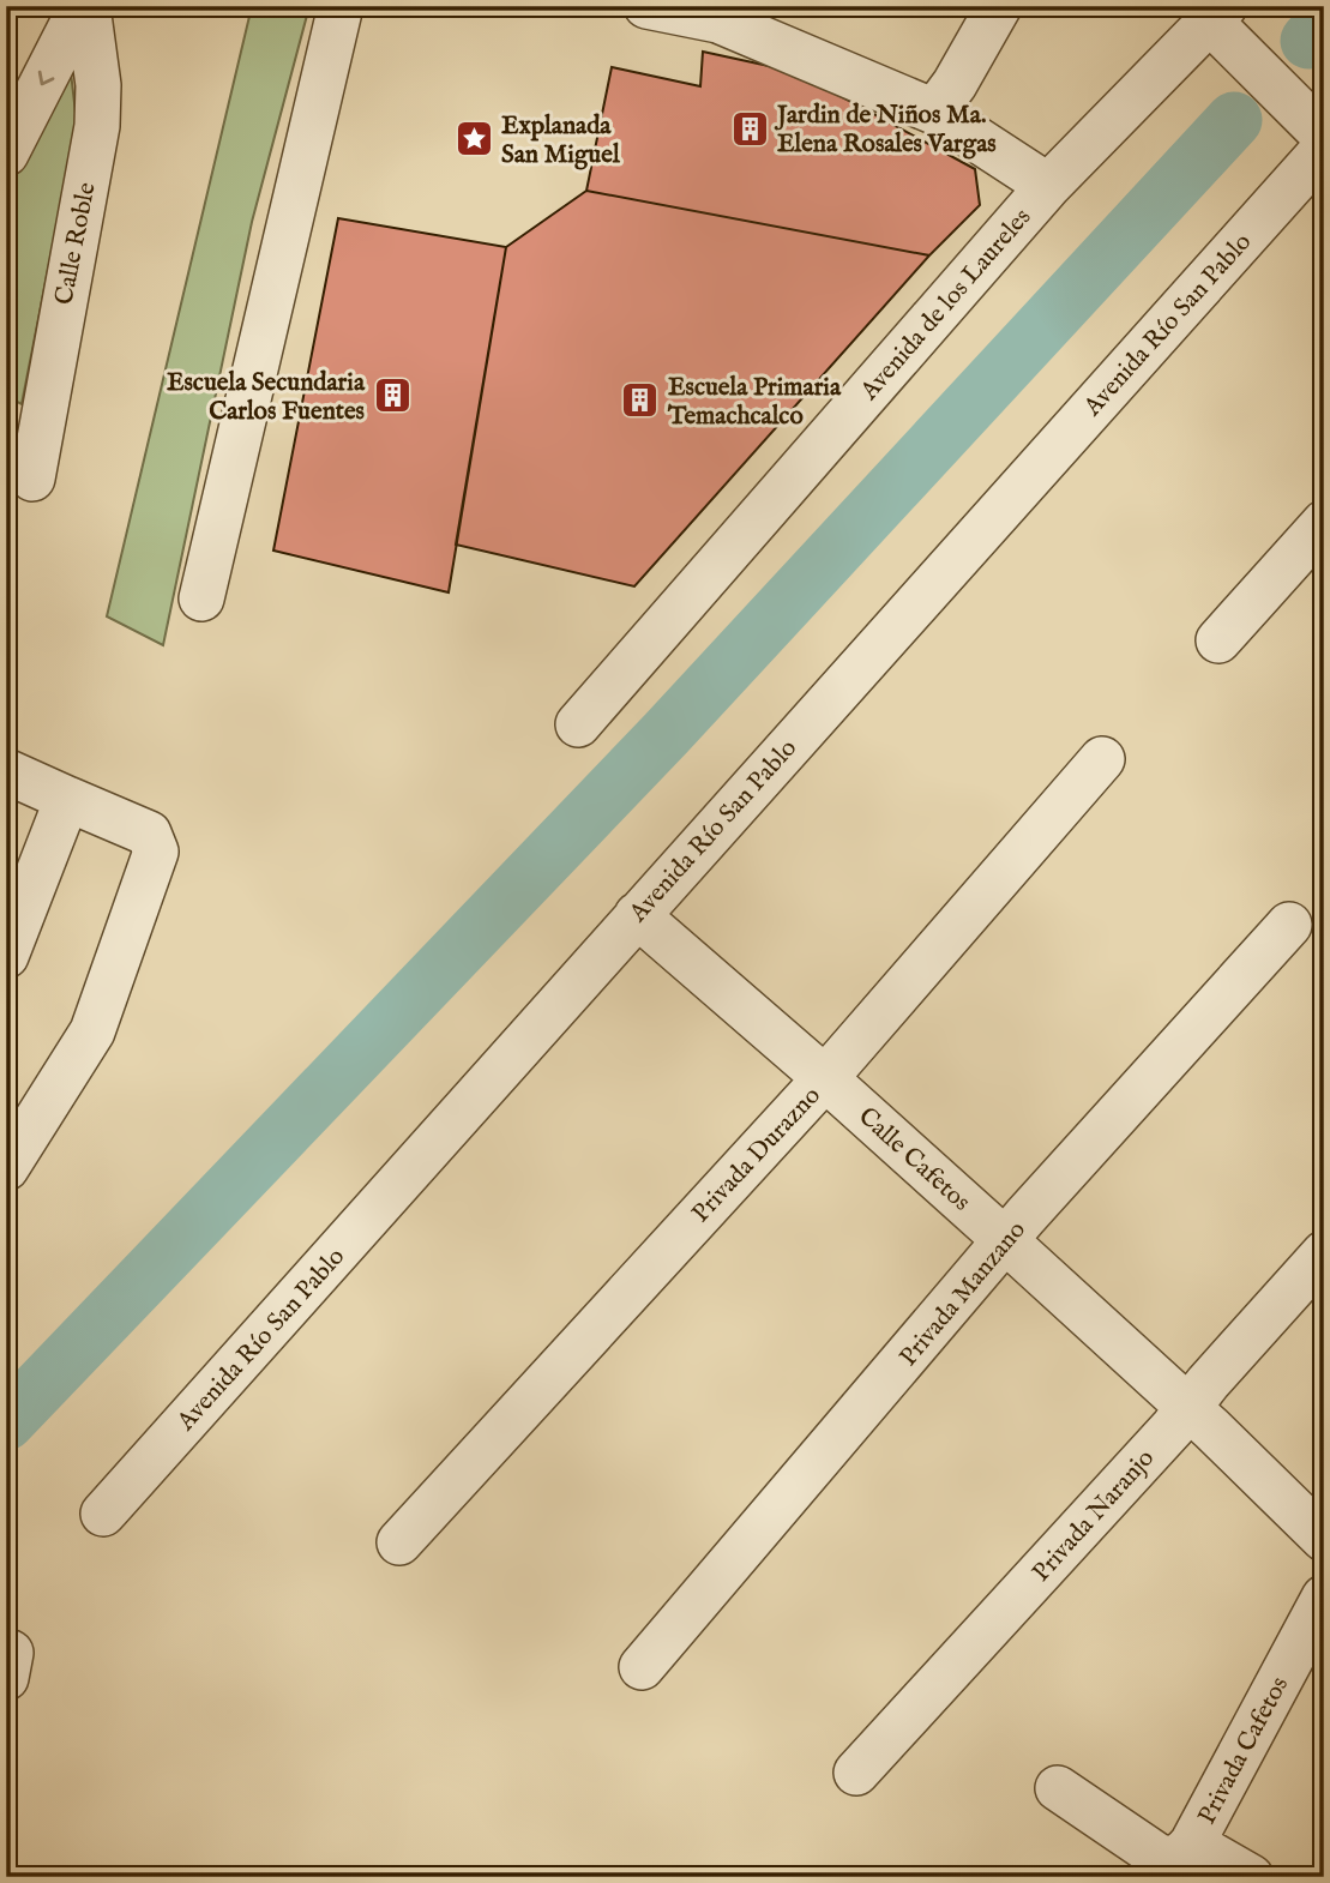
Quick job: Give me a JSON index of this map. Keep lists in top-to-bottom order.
{
  "streets": {
    "street": [
      "Calle Roble",
      "Avenida de los Laureles",
      "Avenida Río San Pablo",
      "Privada Durazno",
      "Calle Cafetos",
      "Privada Manzano",
      "Privada Naranjo",
      "Privada Cafetos"
    ]
  },
  "crossings": [
    ["Avenida Río San Pablo", "Calle Cafetos"],
    ["Privada Durazno", "Calle Cafetos"],
    ["Calle Cafetos", "Privada Manzano"],
    ["Calle Cafetos", "Privada Naranjo"]
  ],
  "places": {
    "building": ["Jardin de Niños Ma. Elena Rosales Vargas", "Escuela Secundaria Carlos Fuentes", "Escuela Primaria Temachcalco"],
    "place": ["Explanada San Miguel"]
  }
}
